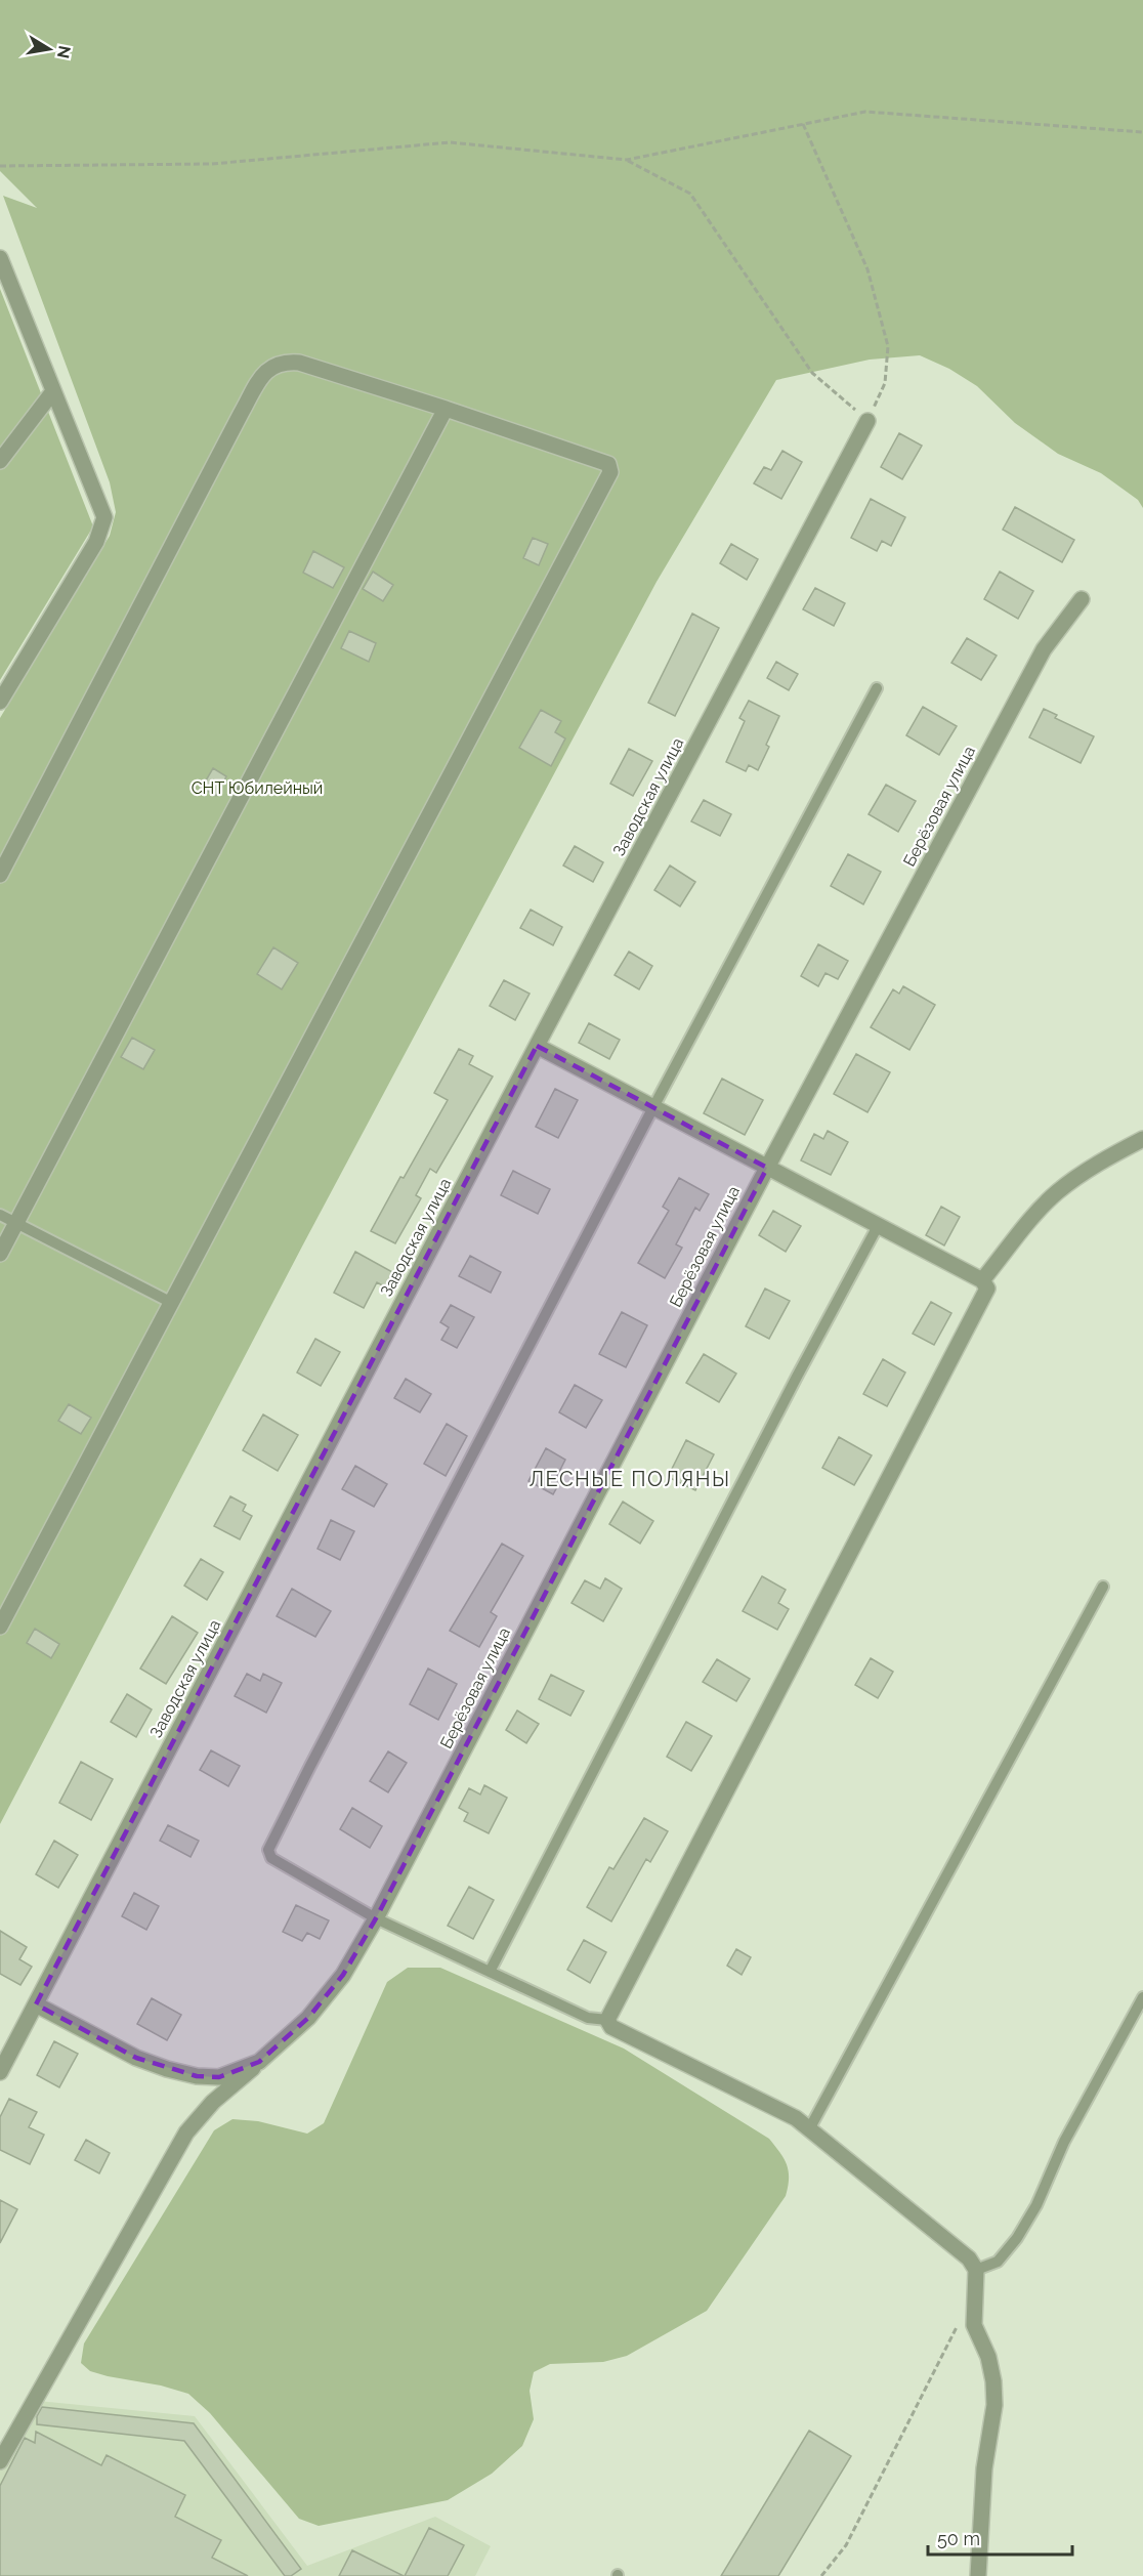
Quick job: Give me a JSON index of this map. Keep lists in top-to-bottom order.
{
  "streets": {
    "street": ["Заводская улица", "Берёзовая улица"]
  },
  "districts": ["ЛЕСНЫЕ ПОЛЯНЫ"],
  "parks": ["СНТ Юбилейный"],
  "scale_bar": "50 m",
  "north": "right"
}
